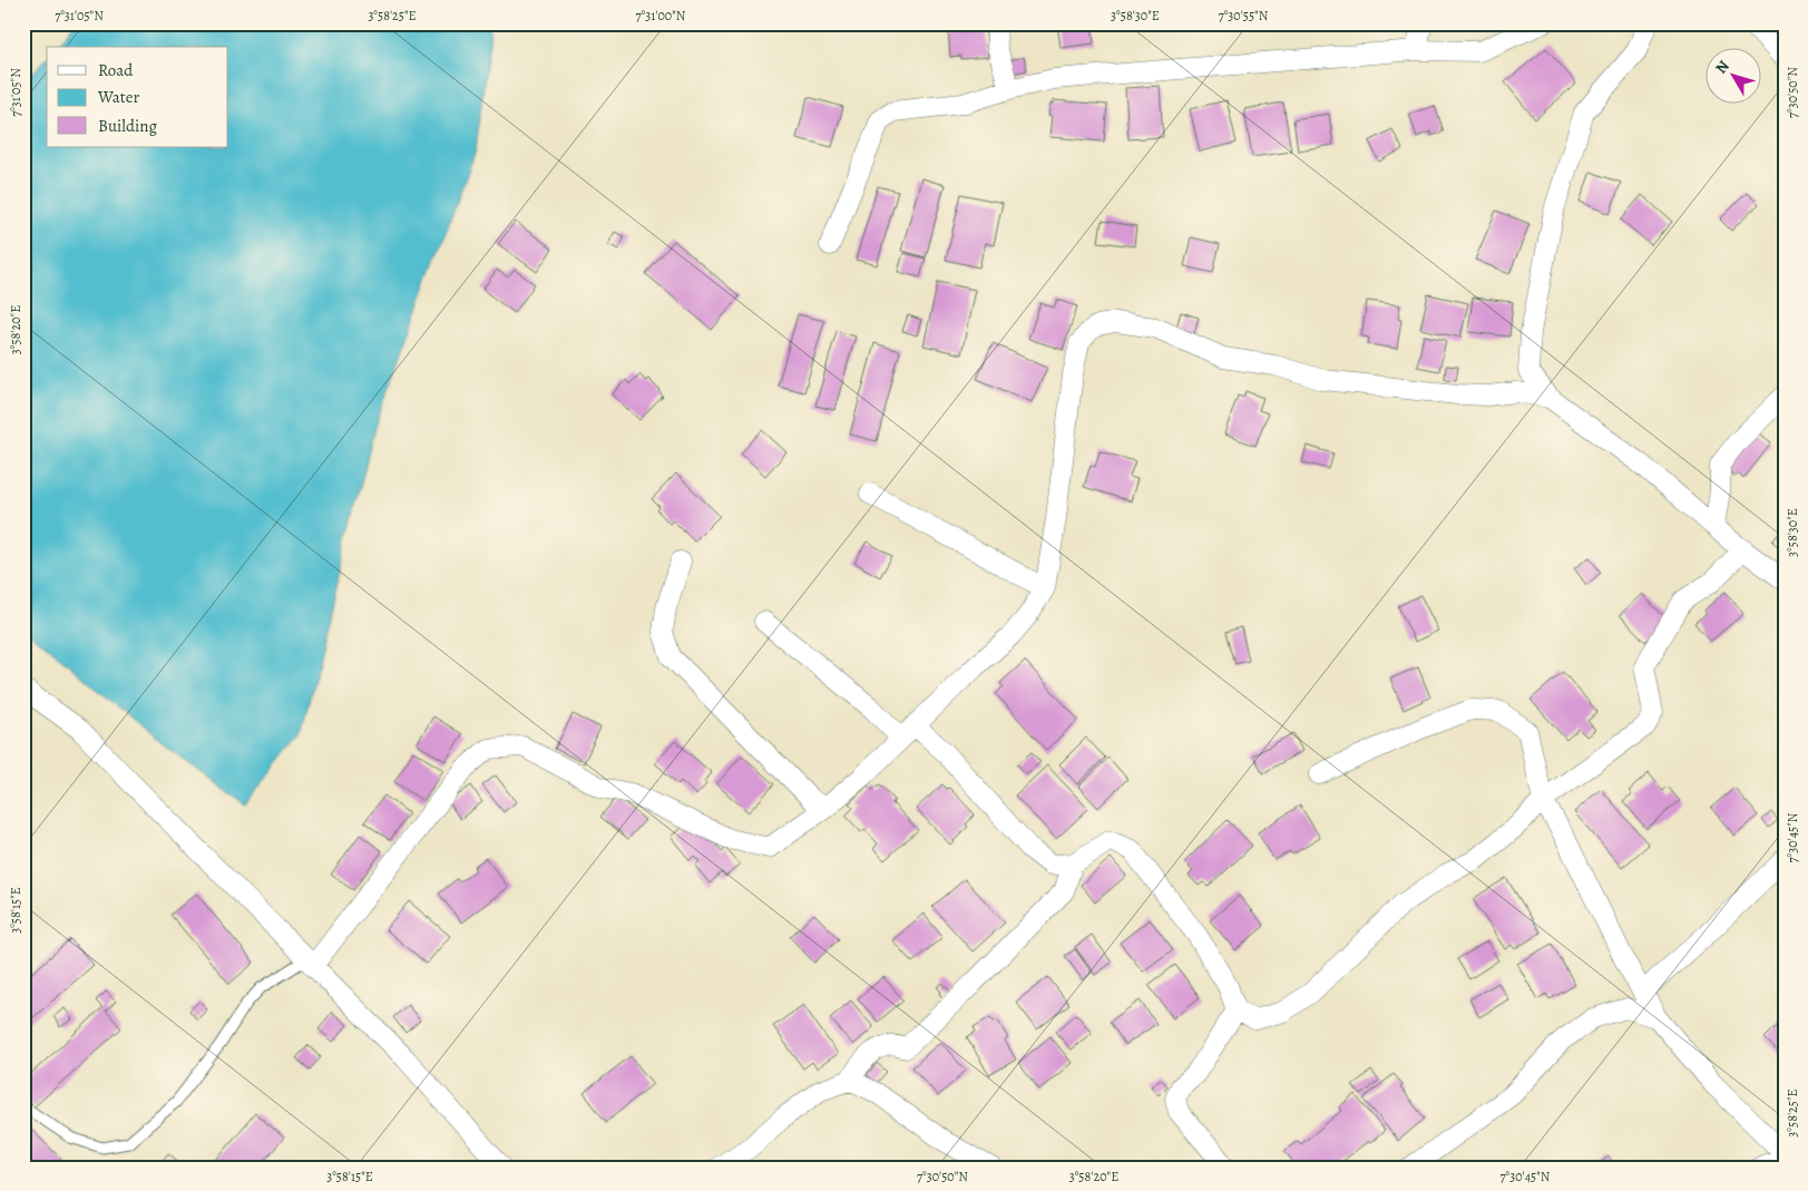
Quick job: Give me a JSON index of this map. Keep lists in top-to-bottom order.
{
  "legend": ["Road", "Water", "Building"],
  "north": "top left",
  "coordinates": [
    "7°31'05\"N",
    "3°58'25\"E",
    "7°31'00\"N",
    "3°58'30\"E",
    "7°30'55\"N",
    "7°30'50\"N",
    "3°58'20\"E",
    "7°30'45\"N",
    "3°58'15\"E"
  ]
}
